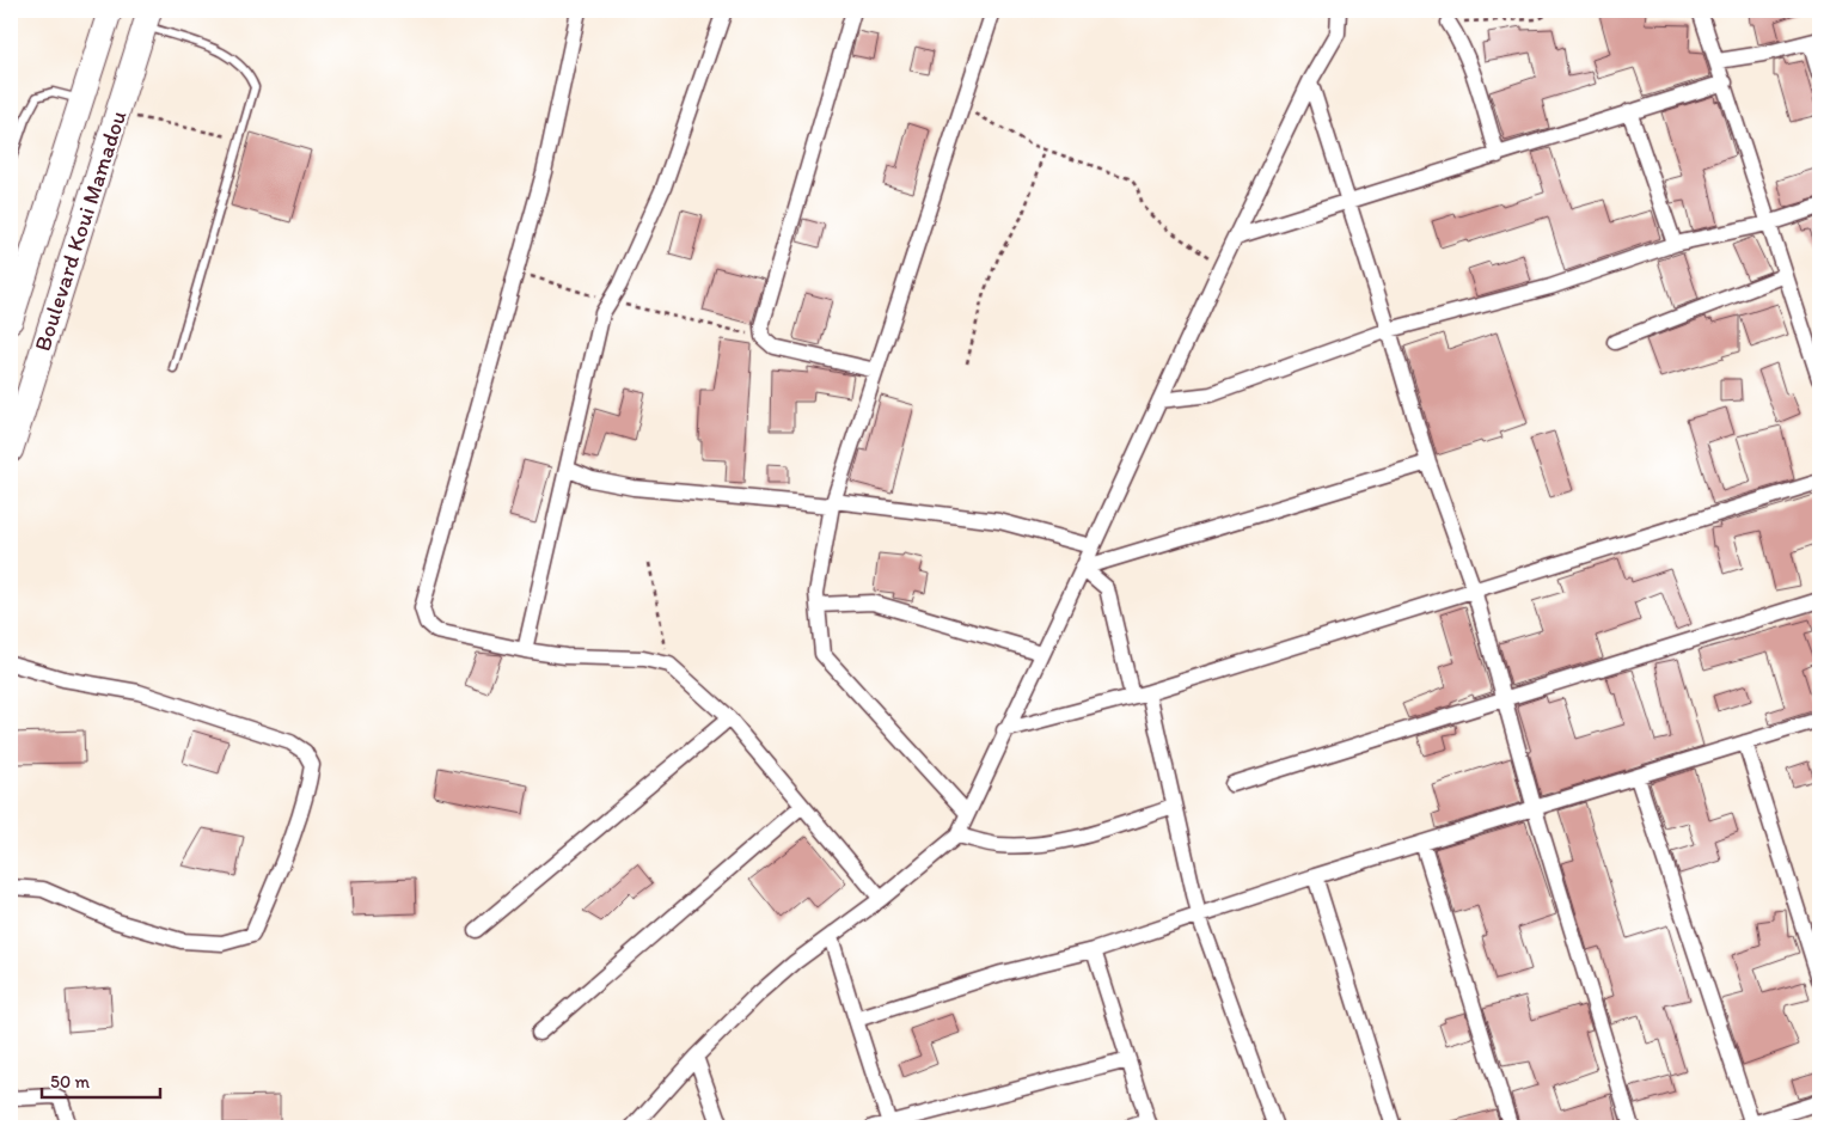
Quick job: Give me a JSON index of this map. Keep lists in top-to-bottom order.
{
  "streets": {
    "main road": ["Boulevard Koui Mamadou"]
  },
  "scale_bar": "50 m"
}
